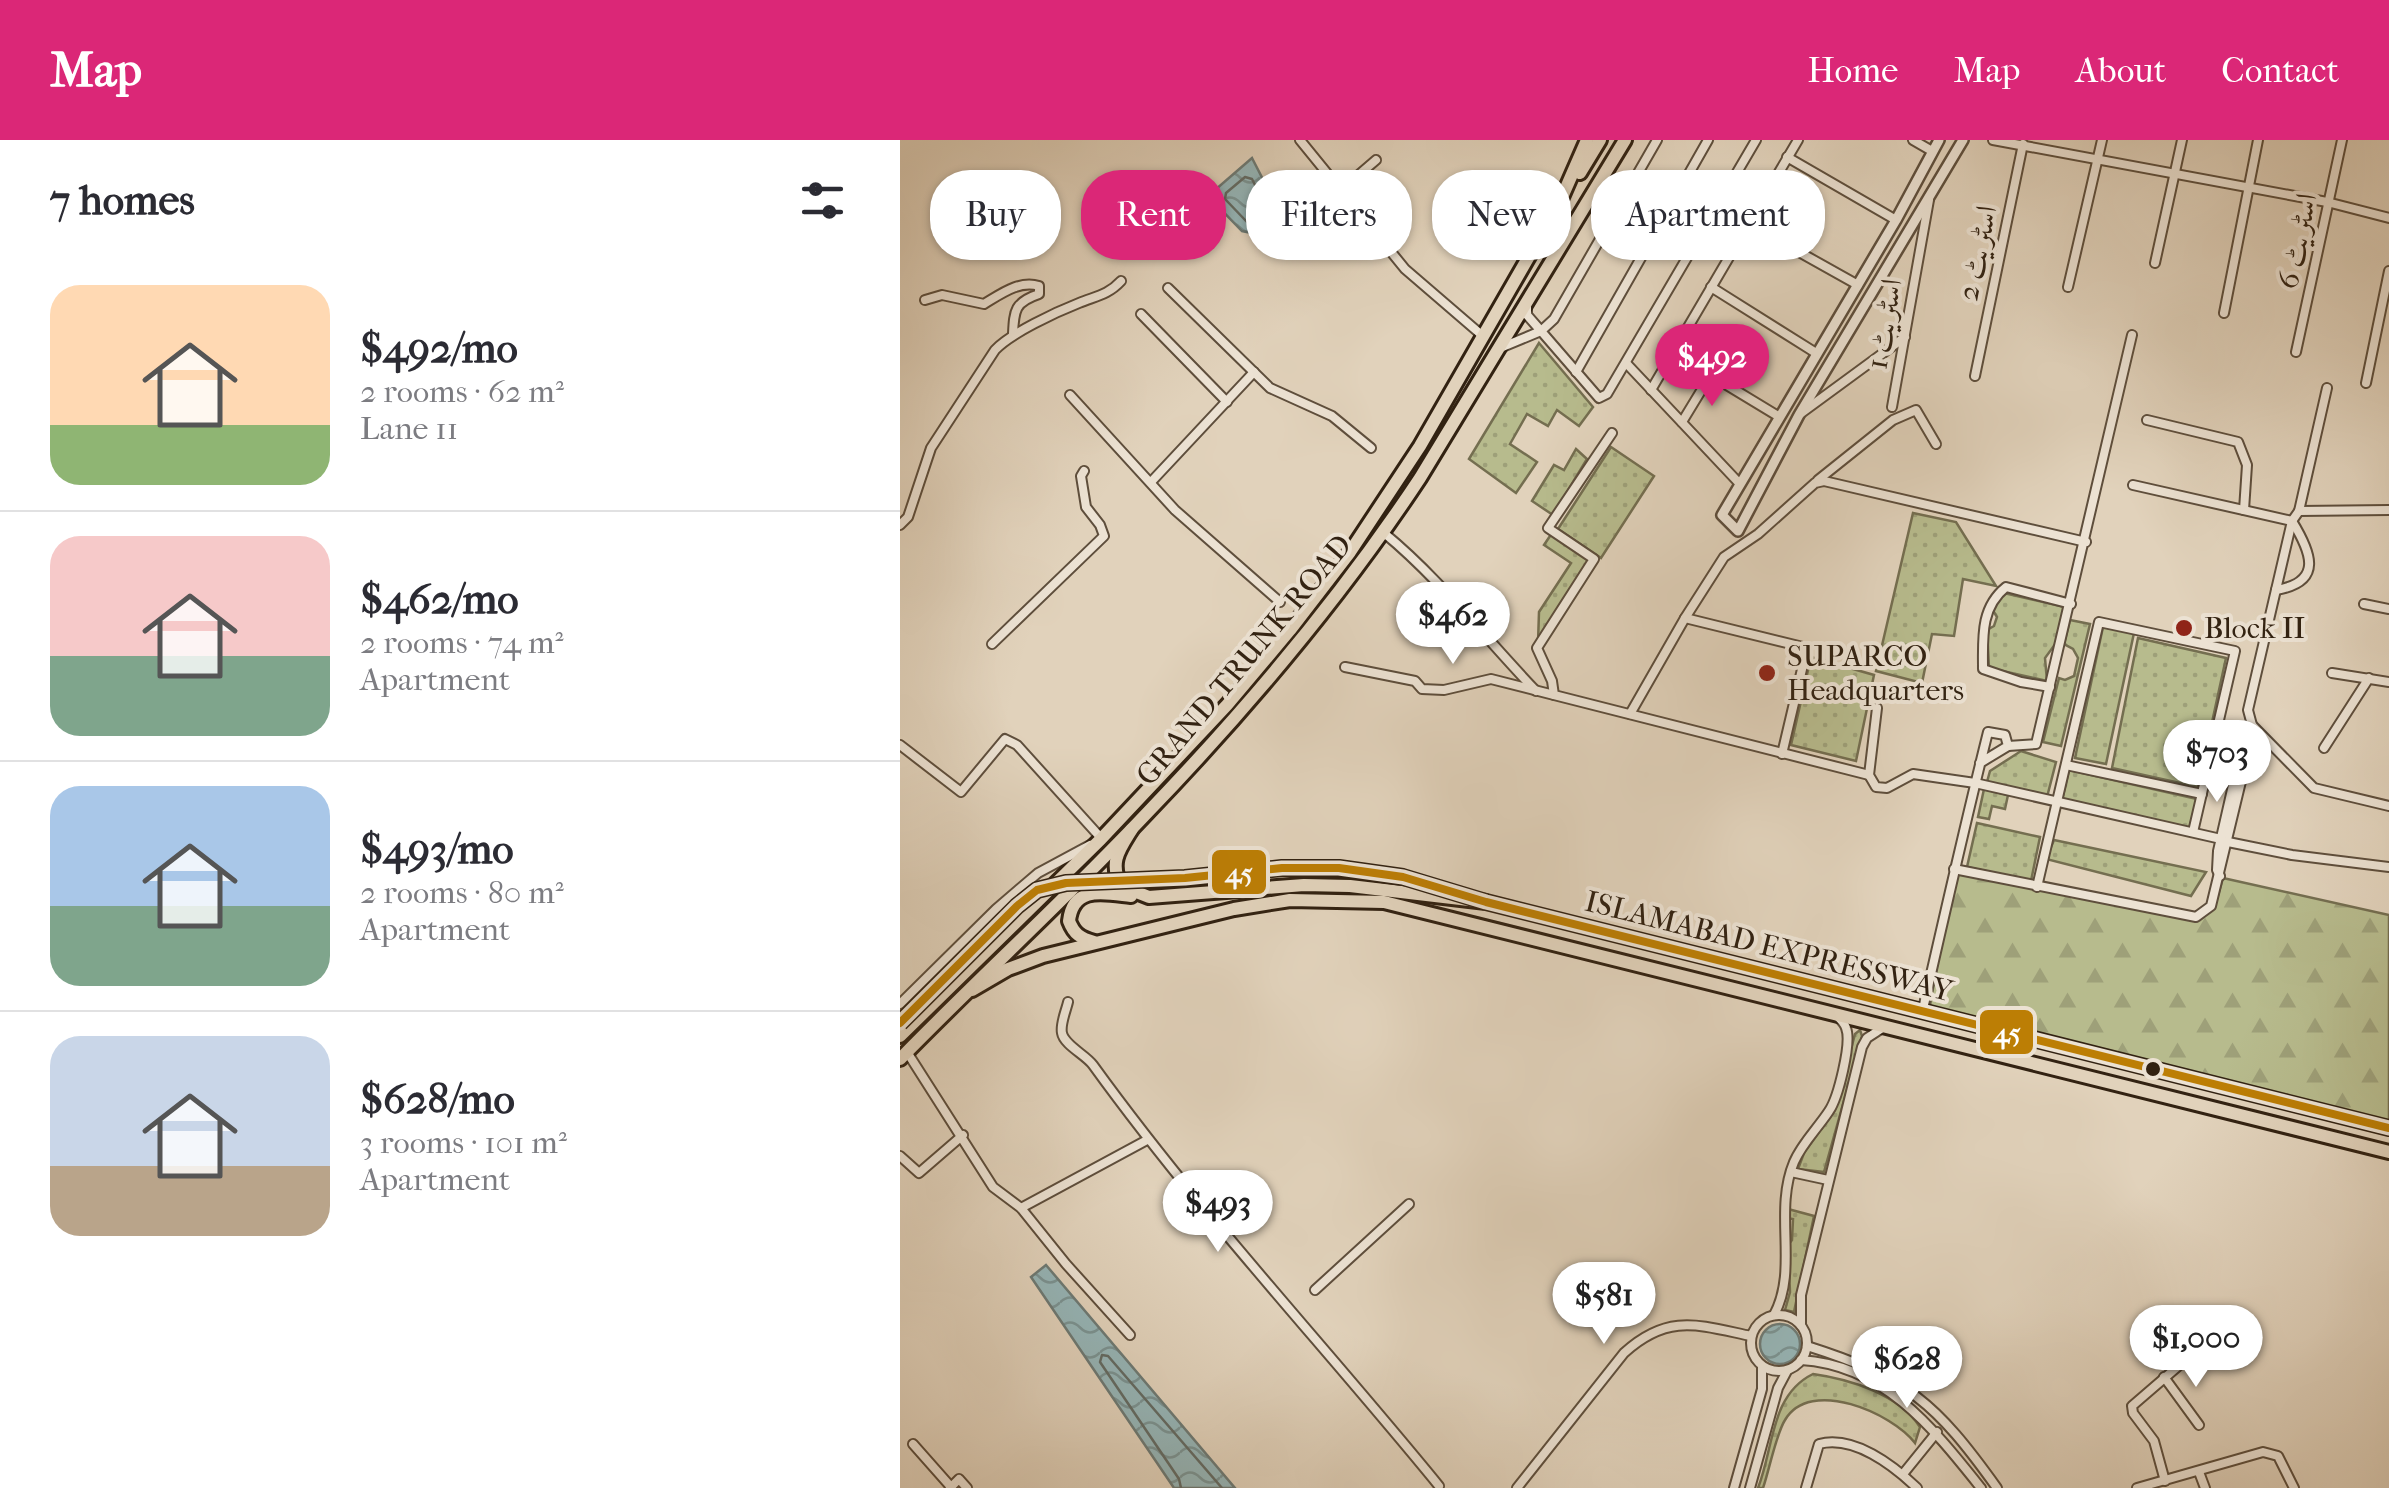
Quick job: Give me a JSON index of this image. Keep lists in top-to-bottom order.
{
  "streets": {
    "highway": ["GRAND TRUNK ROAD", "ISLAMABAD EXPRESSWAY"],
    "street": ["اسٹریٹ 6", "اسٹریٹ 2", "اسٹریٹ 1"]
  },
  "crossings": [
    ["GRAND TRUNK ROAD", "ISLAMABAD EXPRESSWAY"]
  ],
  "places": ["Block II", "SUPARCO Headquarters"],
  "lines": ["transit line 45"],
  "page": {
    "header": "Map",
    "nav": [
      "Home",
      "Map",
      "About",
      "Contact"
    ],
    "heading": "7 homes",
    "chip": [
      "Buy",
      "Rent",
      "Filters",
      "New",
      "Apartment"
    ],
    "list": [
      {
        "name": "$492/mo",
        "note": "2 rooms · 62 m² · Lane 11"
      },
      {
        "name": "$462/mo",
        "note": "2 rooms · 74 m² · Apartment"
      },
      {
        "name": "$493/mo",
        "note": "2 rooms · 80 m² · Apartment"
      },
      {
        "name": "$628/mo",
        "note": "3 rooms · 101 m² · Apartment"
      }
    ],
    "price": [
      "$492",
      "$462",
      "$703",
      "$493",
      "$581",
      "$1,000",
      "$628"
    ]
  }
}
